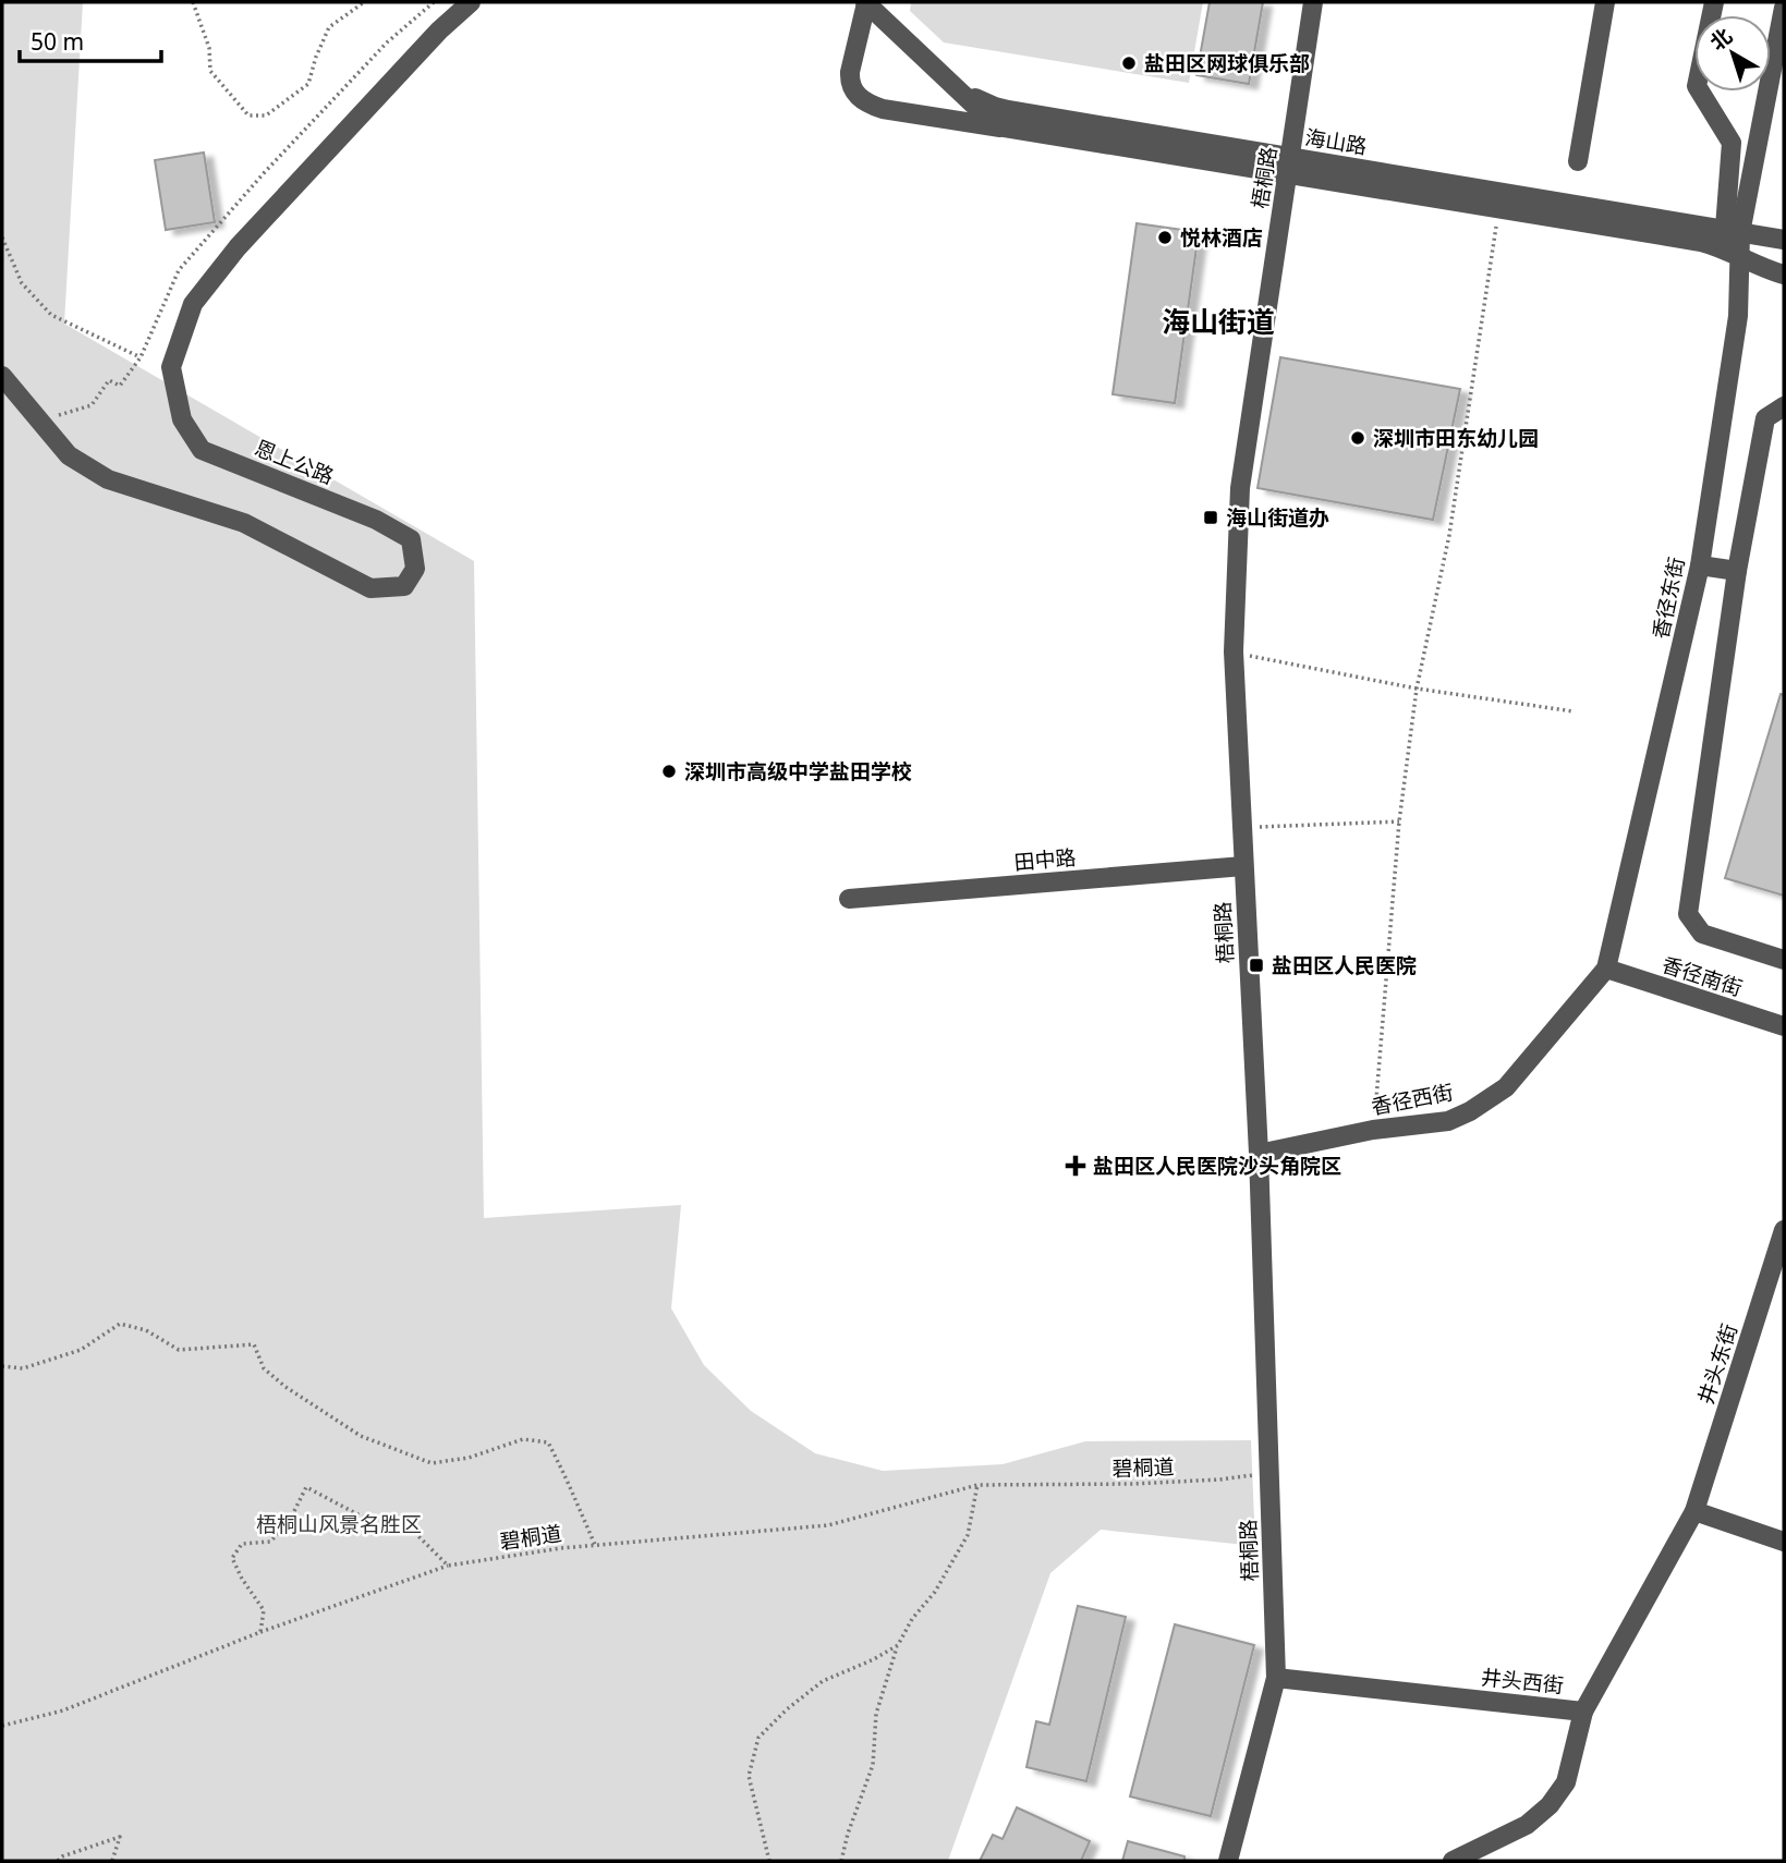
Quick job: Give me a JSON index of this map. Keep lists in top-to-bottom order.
{
  "streets": {
    "street": [
      "海山路",
      "梧桐路",
      "恩上公路",
      "香径东街",
      "田中路",
      "香径南街",
      "香径西街",
      "井头东街",
      "井头西街"
    ],
    "path": ["碧桐道"]
  },
  "crossings": [
    ["海山路", "梧桐路"],
    ["海山路", "香径东街"],
    ["梧桐路", "田中路"],
    ["梧桐路", "香径西街"],
    ["梧桐路", "井头西街"],
    ["香径东街", "香径南街"],
    ["香径东街", "香径西街"],
    ["香径南街", "香径西街"],
    ["井头东街", "井头西街"]
  ],
  "districts": ["海山街道"],
  "parks": ["梧桐山风景名胜区"],
  "places": {
    "other": [
      "盐田区网球俱乐部",
      "悦林酒店",
      "深圳市田东幼儿园",
      "深圳市高级中学盐田学校"
    ],
    "transit": ["海山街道办", "盐田区人民医院"],
    "health": ["盐田区人民医院沙头角院区"]
  },
  "scale_bar": "50 m",
  "north": "top left"
}
